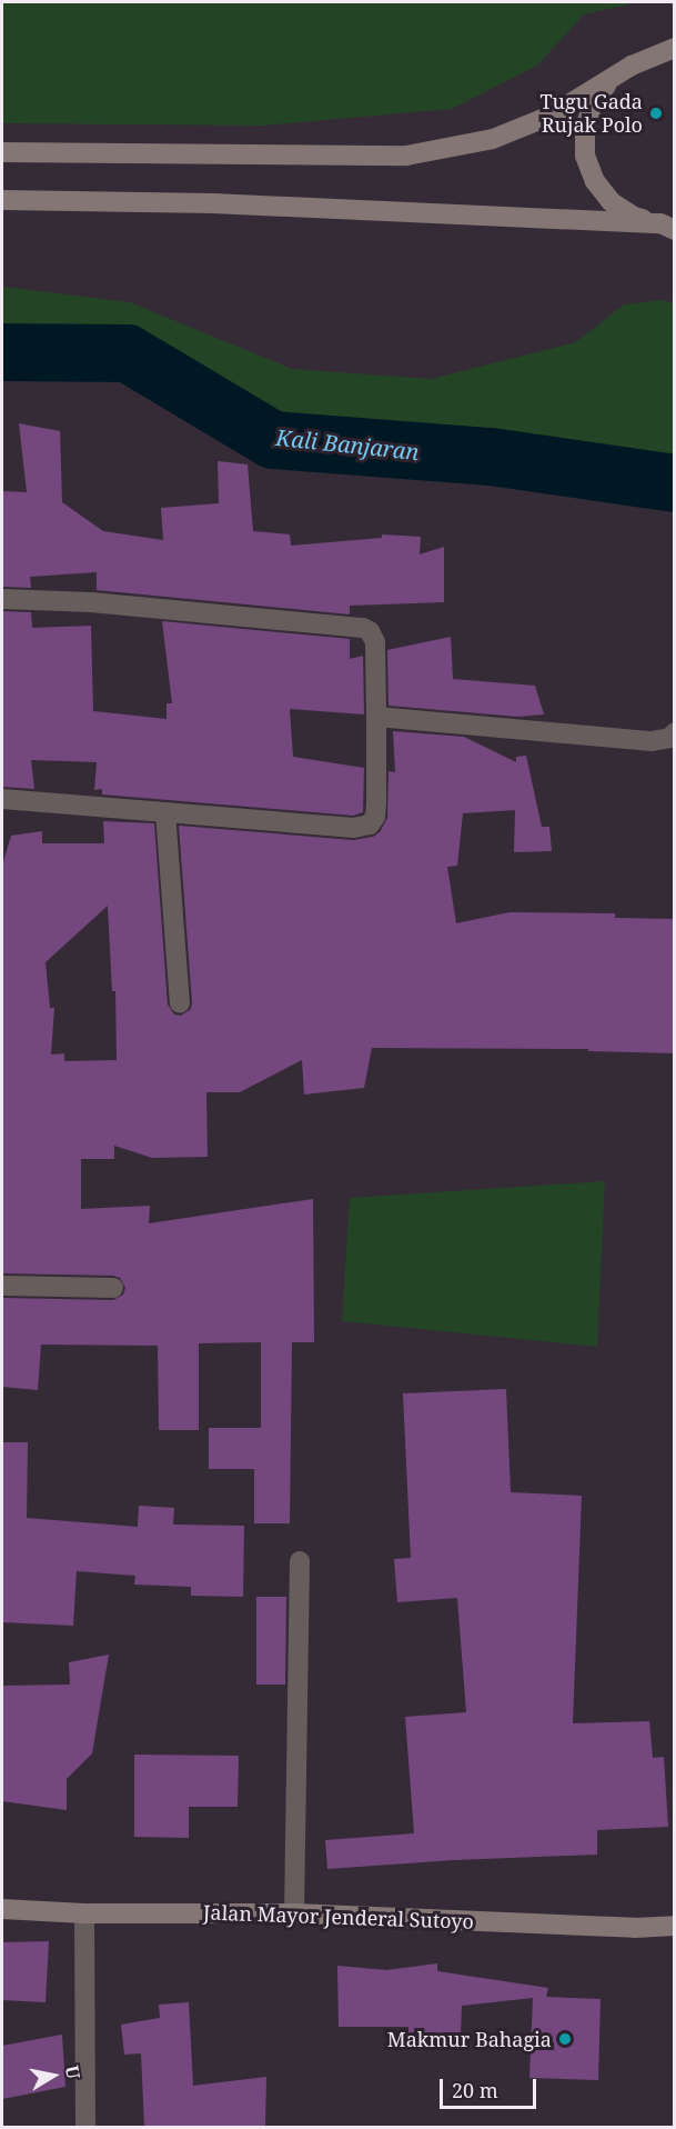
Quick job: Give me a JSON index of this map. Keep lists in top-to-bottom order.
{
  "streets": {
    "main road": ["Jalan Mayor Jenderal Sutoyo"]
  },
  "water": ["Kali Banjaran"],
  "places": ["Tugu Gada Rujak Polo", "Makmur Bahagia"],
  "scale_bar": "20 m",
  "north": "right"
}
